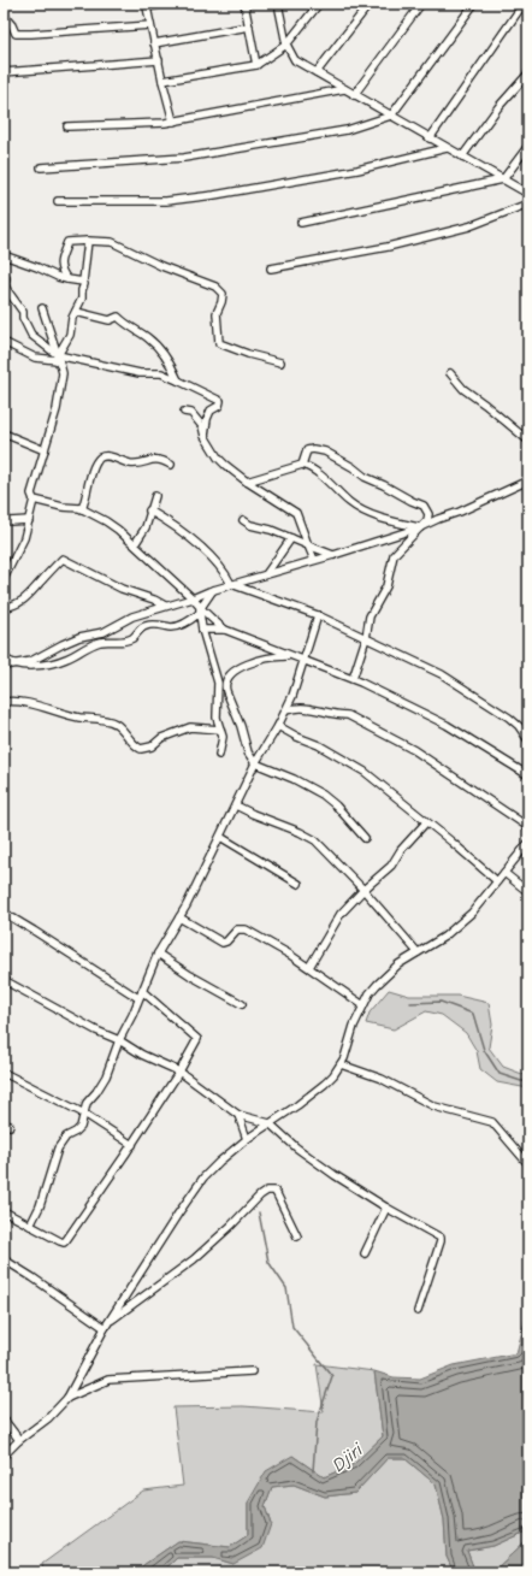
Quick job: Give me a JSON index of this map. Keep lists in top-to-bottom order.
{
  "water": ["Djiri"]
}
